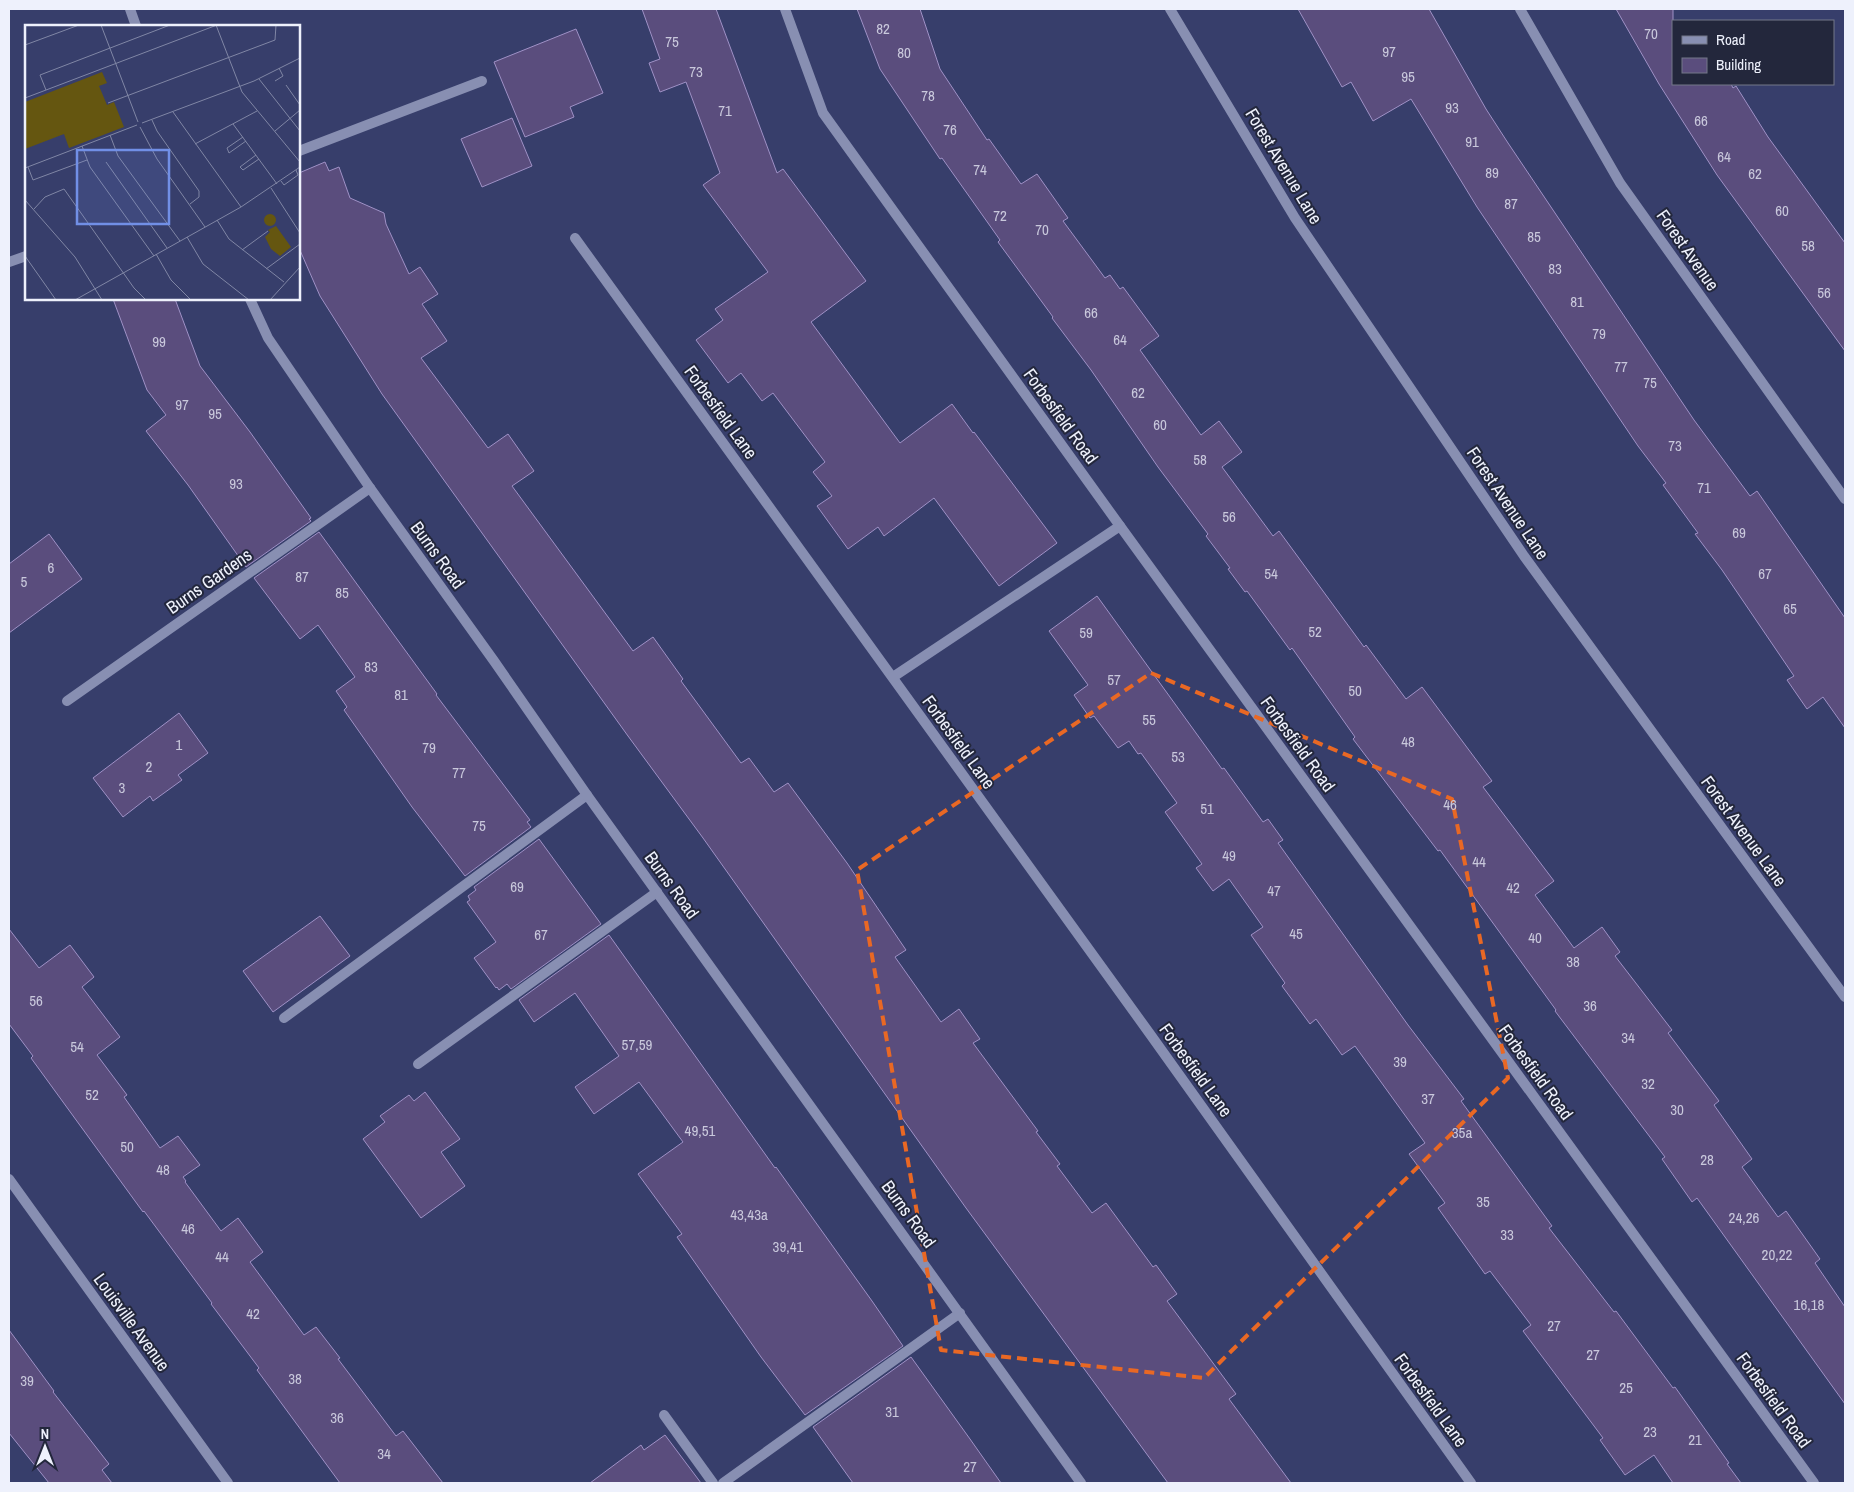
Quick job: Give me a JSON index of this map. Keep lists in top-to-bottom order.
{
  "streets": {
    "street": [
      "Forest Avenue Lane",
      "Forest Avenue",
      "Forbesfield Lane",
      "Forbesfield Road",
      "Burns Road",
      "Burns Gardens",
      "Louisville Avenue"
    ]
  },
  "crossings": [
    ["Burns Road", "Burns Gardens"]
  ],
  "house_numbers": [
    "82",
    "70",
    "75",
    "97",
    "80",
    "73",
    "95",
    "78",
    "93",
    "71",
    "66",
    "76",
    "91",
    "64",
    "74",
    "89",
    "62",
    "87",
    "60",
    "72",
    "70",
    "85",
    "58",
    "83",
    "56",
    "81",
    "66",
    "79",
    "64",
    "99",
    "77",
    "75",
    "62",
    "97",
    "95",
    "60",
    "73",
    "58",
    "93",
    "71",
    "56",
    "69",
    "6",
    "54",
    "67",
    "87",
    "5",
    "85",
    "65",
    "52",
    "59",
    "83",
    "57",
    "50",
    "81",
    "55",
    "48",
    "1",
    "79",
    "53",
    "2",
    "77",
    "3",
    "46",
    "51",
    "75",
    "49",
    "44",
    "69",
    "42",
    "47",
    "45",
    "67",
    "40",
    "38",
    "56",
    "36",
    "34",
    "57,59",
    "54",
    "39",
    "32",
    "52",
    "37",
    "30",
    "49,51",
    "35a",
    "50",
    "28",
    "48",
    "35",
    "43,43a",
    "24,26",
    "46",
    "33",
    "39,41",
    "20,22",
    "44",
    "16,18",
    "42",
    "27",
    "27",
    "38",
    "39",
    "25",
    "31",
    "36",
    "23",
    "21",
    "34",
    "27"
  ],
  "legend": ["Road", "Building"],
  "north": "top"
}
